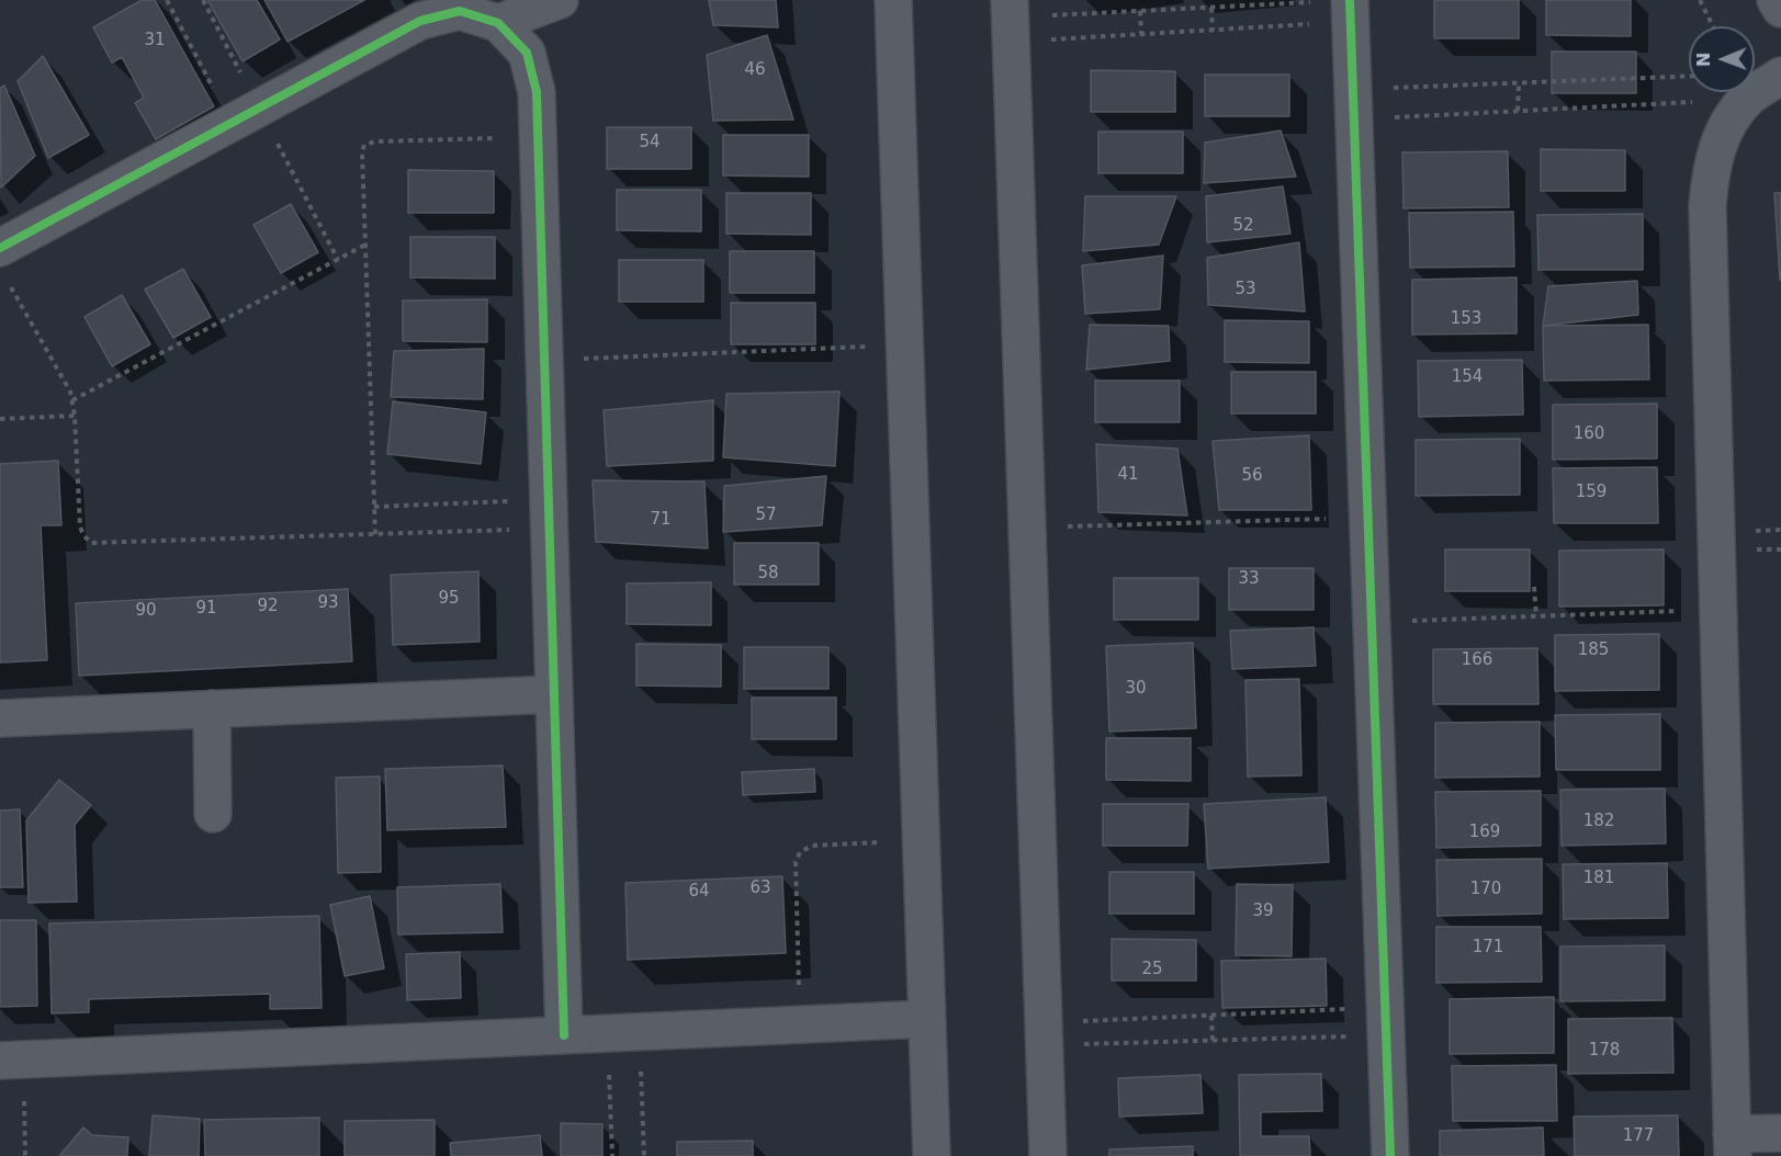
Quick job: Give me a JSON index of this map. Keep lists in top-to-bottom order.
{
  "house_numbers": [
    "31",
    "46",
    "54",
    "52",
    "53",
    "153",
    "154",
    "160",
    "41",
    "56",
    "159",
    "57",
    "71",
    "58",
    "33",
    "95",
    "93",
    "92",
    "91",
    "90",
    "185",
    "166",
    "30",
    "182",
    "169",
    "181",
    "63",
    "170",
    "64",
    "39",
    "171",
    "25",
    "178",
    "177"
  ],
  "north": "left"
}
